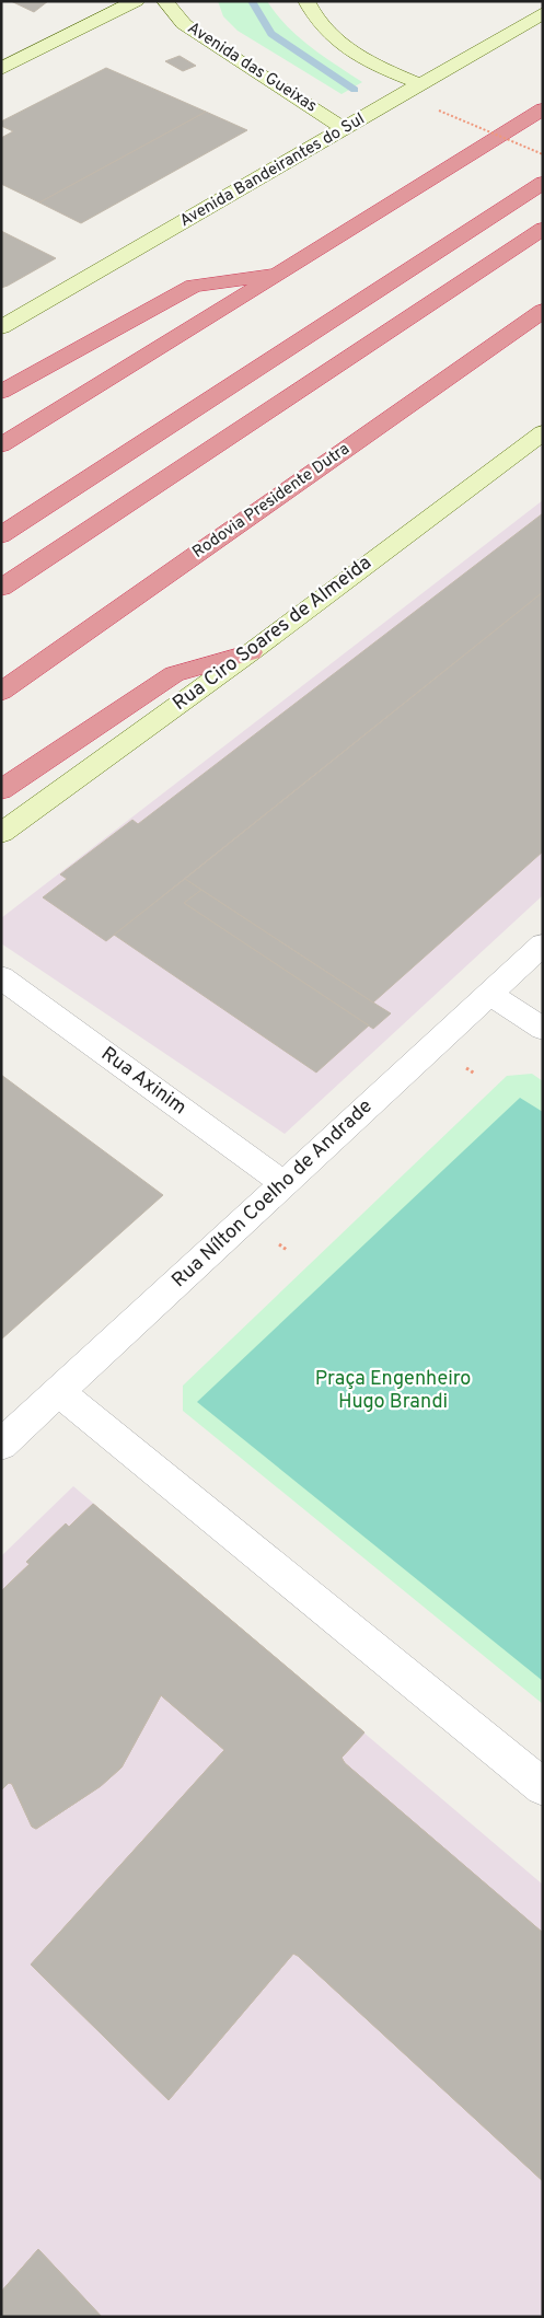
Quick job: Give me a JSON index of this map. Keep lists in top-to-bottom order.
{
  "streets": {
    "highway": ["Rodovia Presidente Dutra"],
    "street": [
      "Avenida das Gueixas",
      "Avenida Bandeirantes do Sul",
      "Rua Ciro Soares de Almeida",
      "Rua Axinim",
      "Rua Nílton Coelho de Andrade"
    ]
  },
  "crossings": [
    ["Avenida das Gueixas", "Avenida Bandeirantes do Sul"],
    ["Rua Axinim", "Rua Nílton Coelho de Andrade"]
  ],
  "parks": ["Praça Engenheiro Hugo Brandi"]
}
